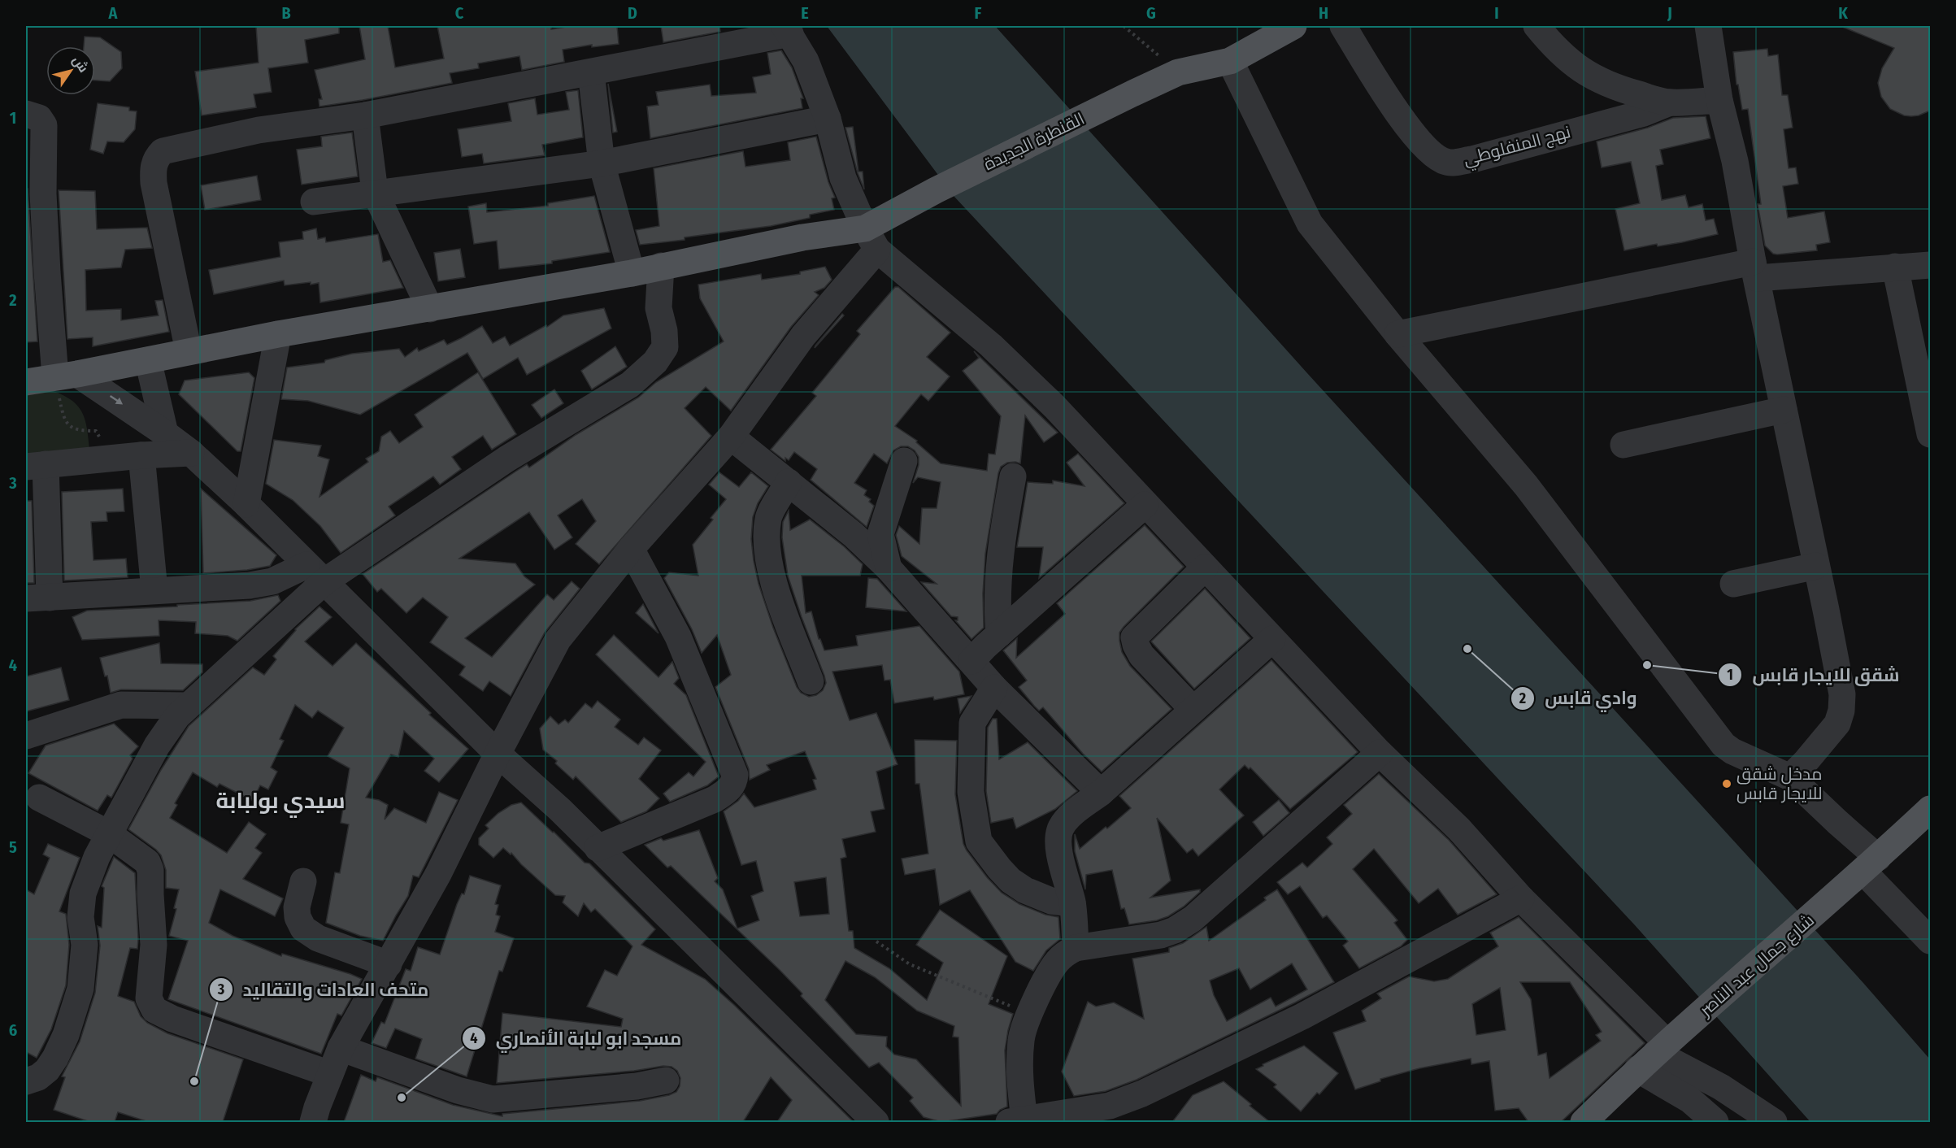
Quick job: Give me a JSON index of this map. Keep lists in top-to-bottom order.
{
  "streets": {
    "main road": ["القنطرة الجديدة", "شارع جمال عبد الناصر"],
    "street": ["نهج المنفلوطي"]
  },
  "districts": ["سيدي بولبابة"],
  "places": [
    "وادي قابس",
    "شقق للايجار قابس",
    "مدخل شقق للايجار قابس",
    "متحف العادات والتقاليد",
    "مسجد ابو لبابة الأنصاري"
  ],
  "north": "top right",
  "grid": {
    "columns": [
      "A",
      "B",
      "C",
      "D",
      "E",
      "F",
      "G",
      "H",
      "I",
      "J",
      "K"
    ],
    "rows": [
      "1",
      "2",
      "3",
      "4",
      "5",
      "6"
    ]
  }
}
